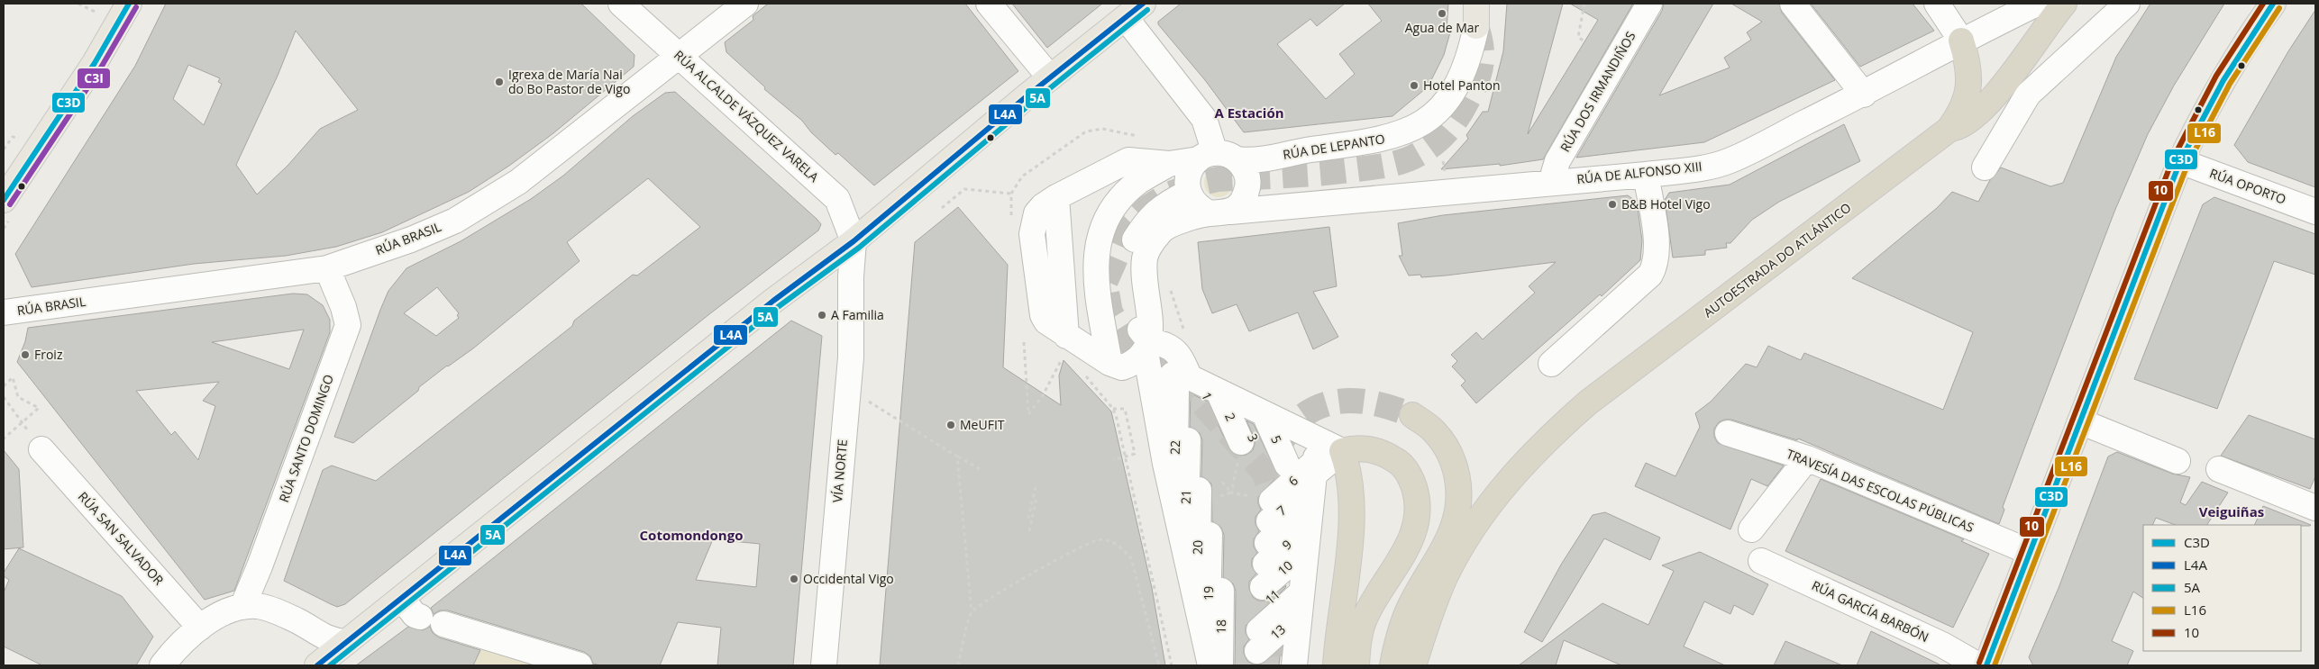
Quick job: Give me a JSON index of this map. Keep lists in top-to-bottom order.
{
  "streets": {
    "highway": ["AUTOESTRADA DO ATLÁNTICO"],
    "street": [
      "RÚA DOS IRMANDIÑOS",
      "RÚA ALCALDE VÁZQUEZ VARELA",
      "RÚA DE LEPANTO",
      "RÚA DE ALFONSO XIII",
      "RÚA OPORTO",
      "RÚA BRASIL",
      "1",
      "3",
      "RÚA SANTO DOMINGO",
      "5",
      "22",
      "VÍA NORTE",
      "6",
      "TRAVESÍA DAS ESCOLAS PÚBLICAS",
      "21",
      "RÚA SAN SALVADOR",
      "20",
      "19",
      "11",
      "RÚA GARCÍA BARBÓN",
      "18"
    ]
  },
  "crossings": [
    ["RÚA DOS IRMANDIÑOS", "RÚA DE ALFONSO XIII"],
    ["RÚA ALCALDE VÁZQUEZ VARELA", "RÚA BRASIL"],
    ["RÚA ALCALDE VÁZQUEZ VARELA", "VÍA NORTE"],
    ["RÚA DE LEPANTO", "RÚA DE ALFONSO XIII"],
    ["RÚA DE ALFONSO XIII", "22"],
    ["RÚA BRASIL", "RÚA SANTO DOMINGO"],
    ["1", "3"],
    ["1", "5"],
    ["1", "22"],
    ["3", "5"],
    ["3", "22"],
    ["5", "22"],
    ["6", "11"],
    ["19", "18"]
  ],
  "districts": ["A Estación", "Veiguiñas", "Cotomondongo"],
  "places": [
    "Agua de Mar",
    "Igrexa de María Nai do Bo Pastor de Vigo",
    "Hotel Panton",
    "B&B Hotel Vigo",
    "A Familia",
    "Froiz",
    "MeUFIT",
    "Occidental Vigo"
  ],
  "lines": [
    "transit line C3D",
    "transit line L4A",
    "transit line 10",
    "transit line C3I",
    "transit line L16",
    "transit line 5A"
  ],
  "legend": [
    "C3D",
    "L4A",
    "5A",
    "L16",
    "10"
  ]
}
